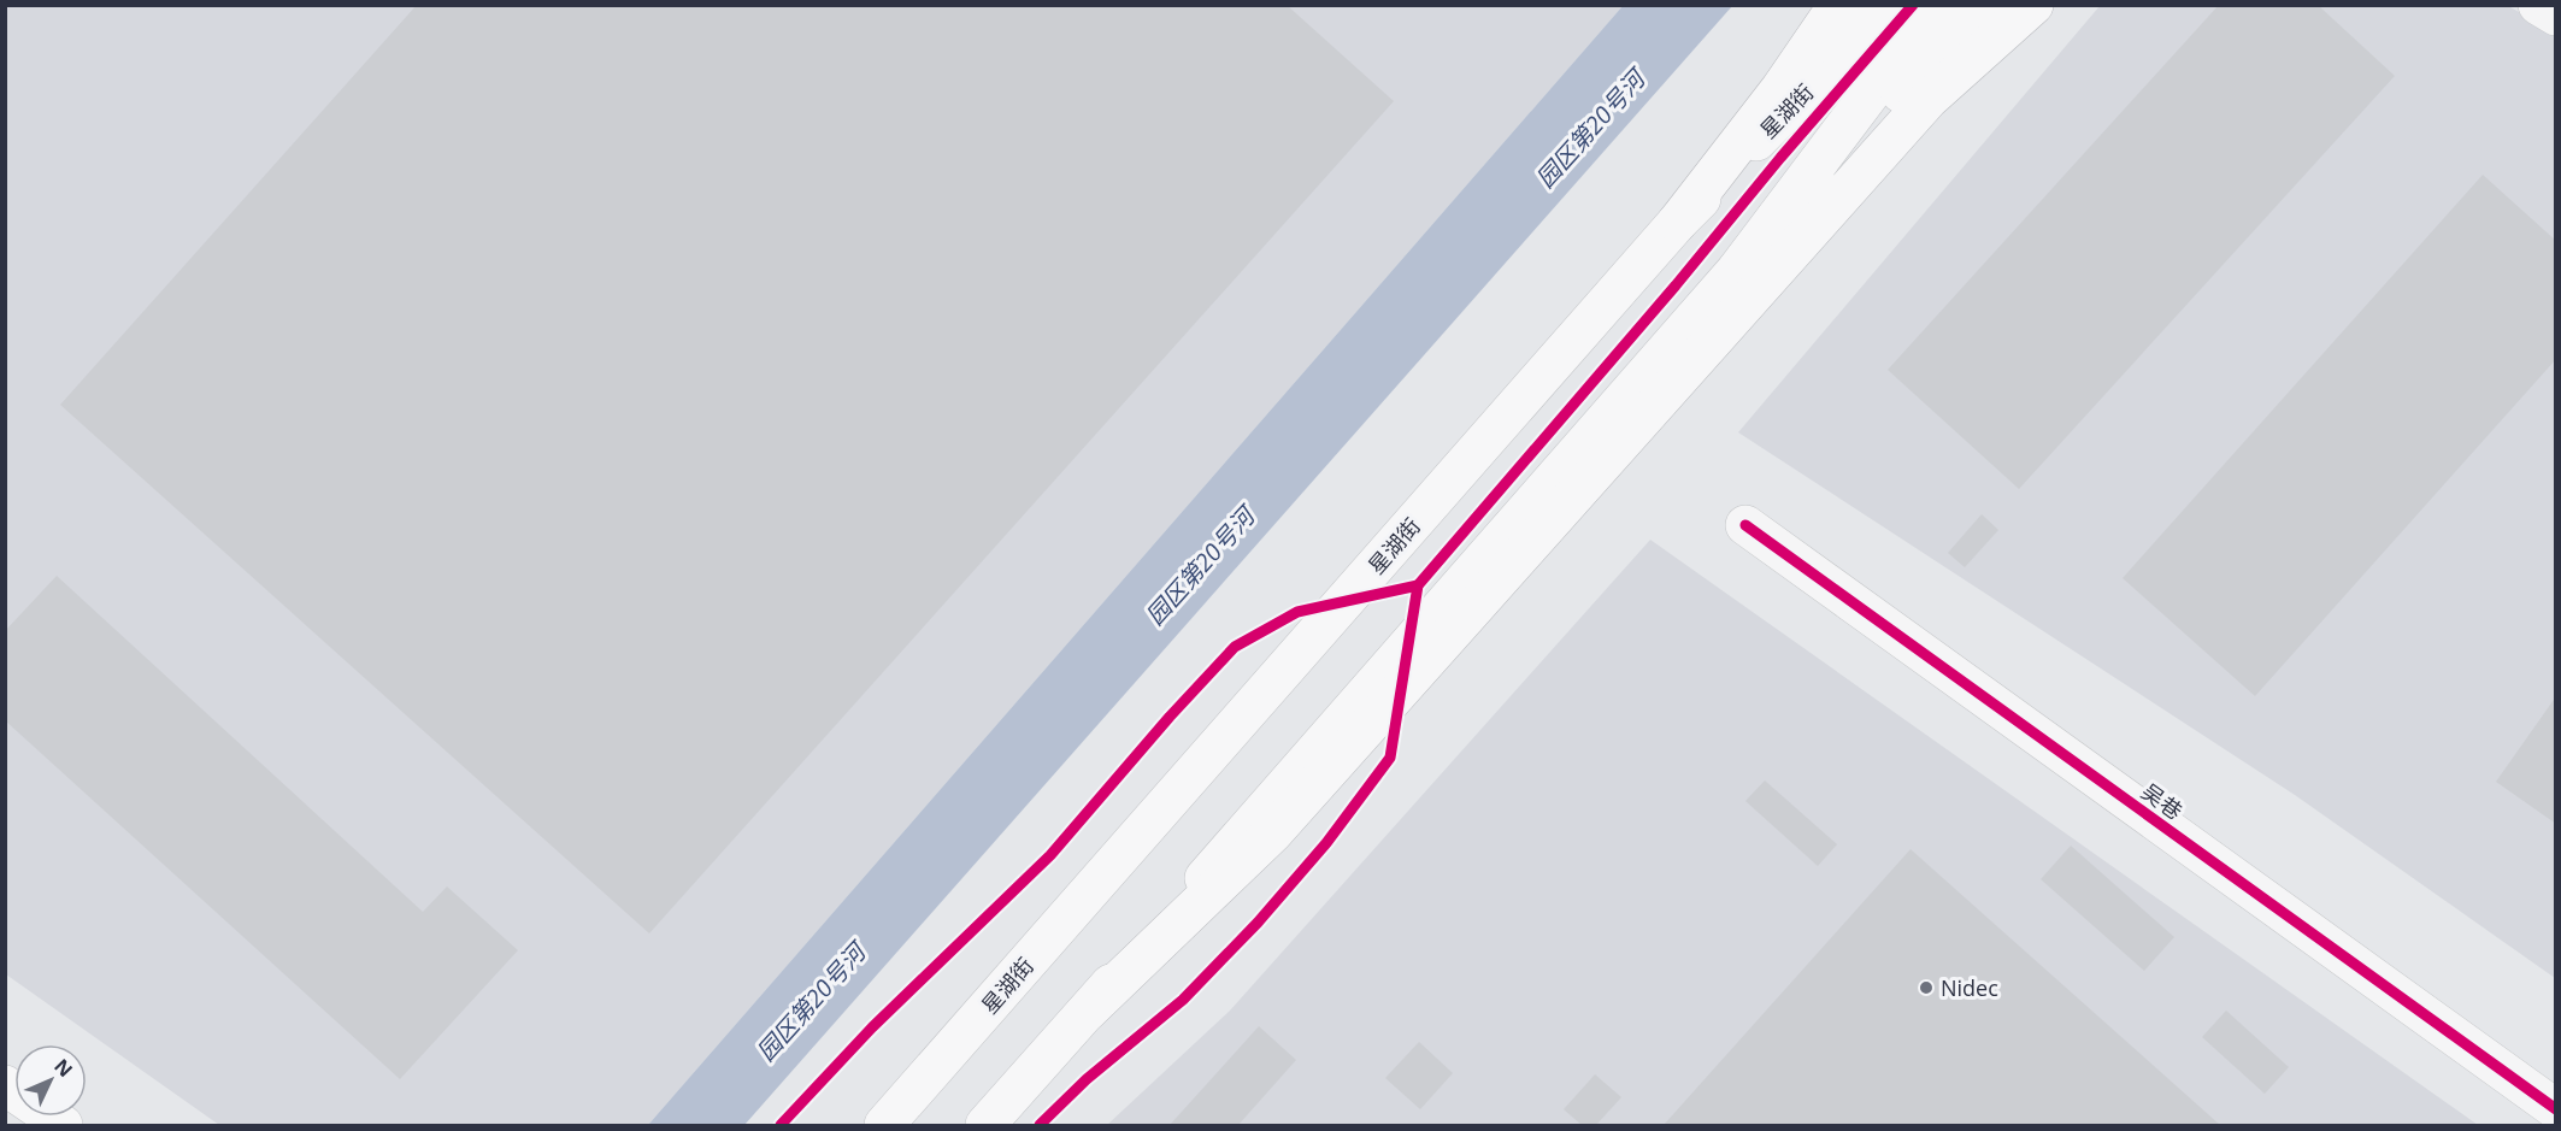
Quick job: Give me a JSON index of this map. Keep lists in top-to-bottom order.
{
  "streets": {
    "main road": ["星湖街"],
    "street": ["吴巷"]
  },
  "water": ["园区第20号河"],
  "places": ["Nidec"],
  "north": "top right"
}
